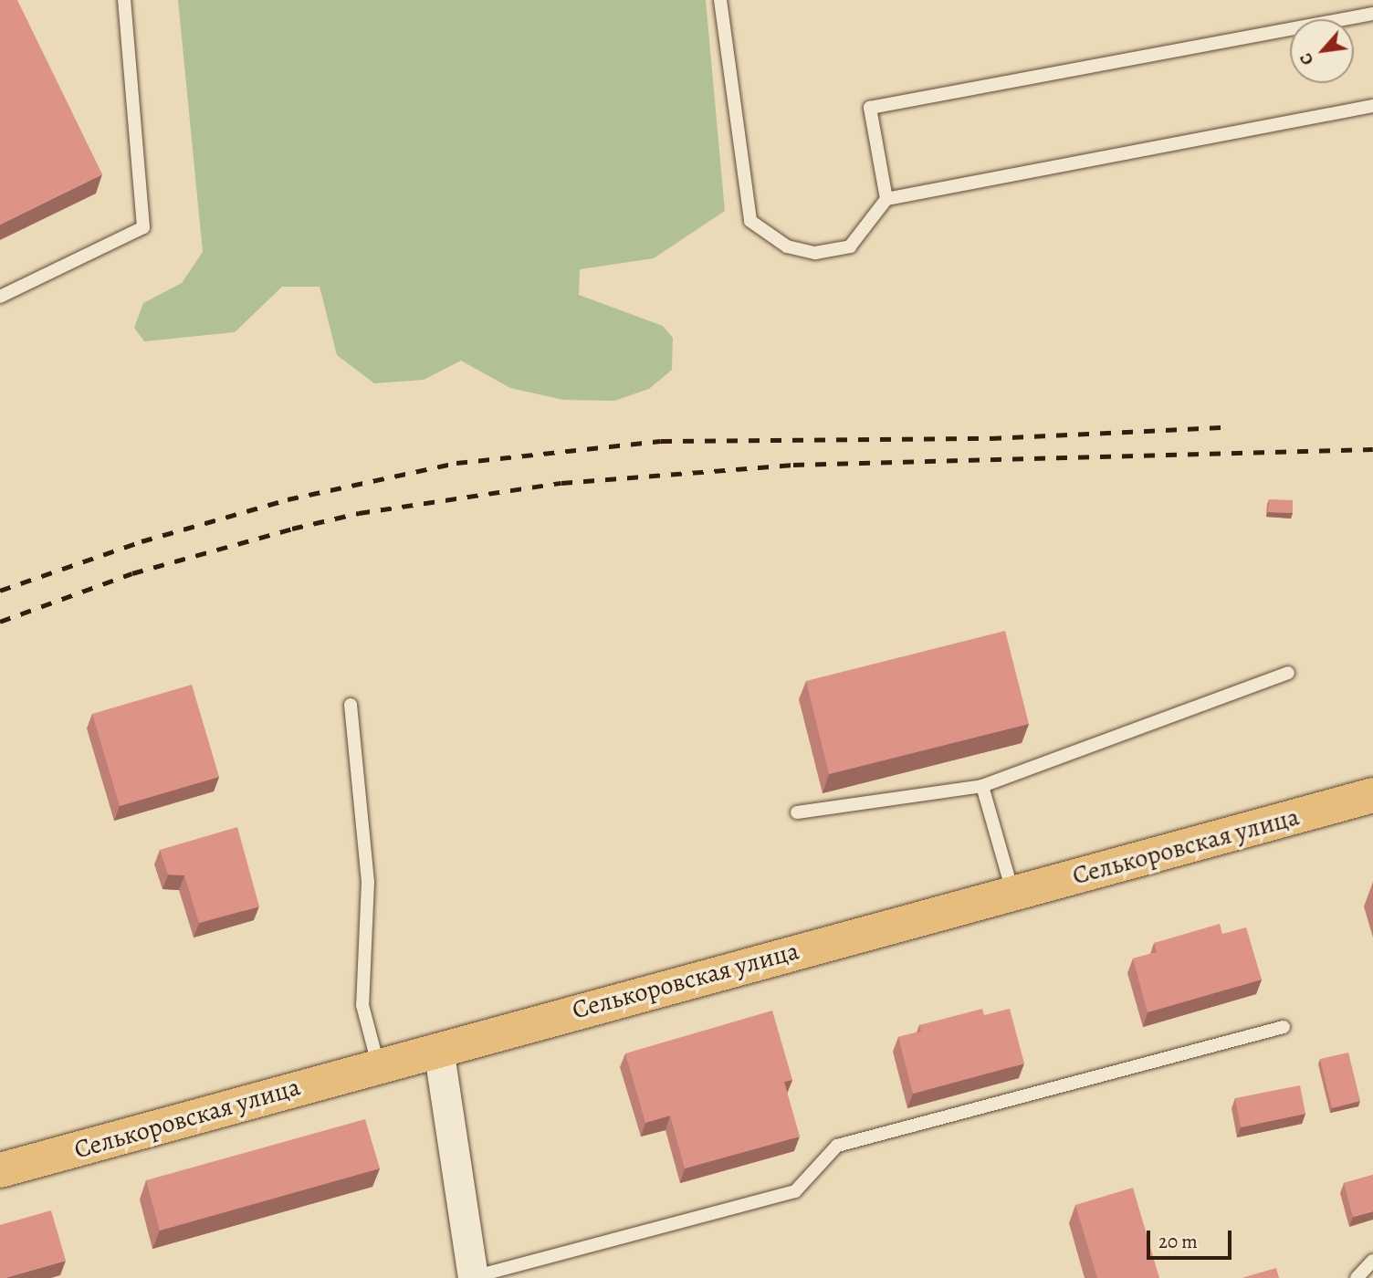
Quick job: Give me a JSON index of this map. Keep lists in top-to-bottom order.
{
  "streets": {
    "main road": ["Селькоровская улица"]
  },
  "scale_bar": "20 m",
  "north": "bottom left"
}
